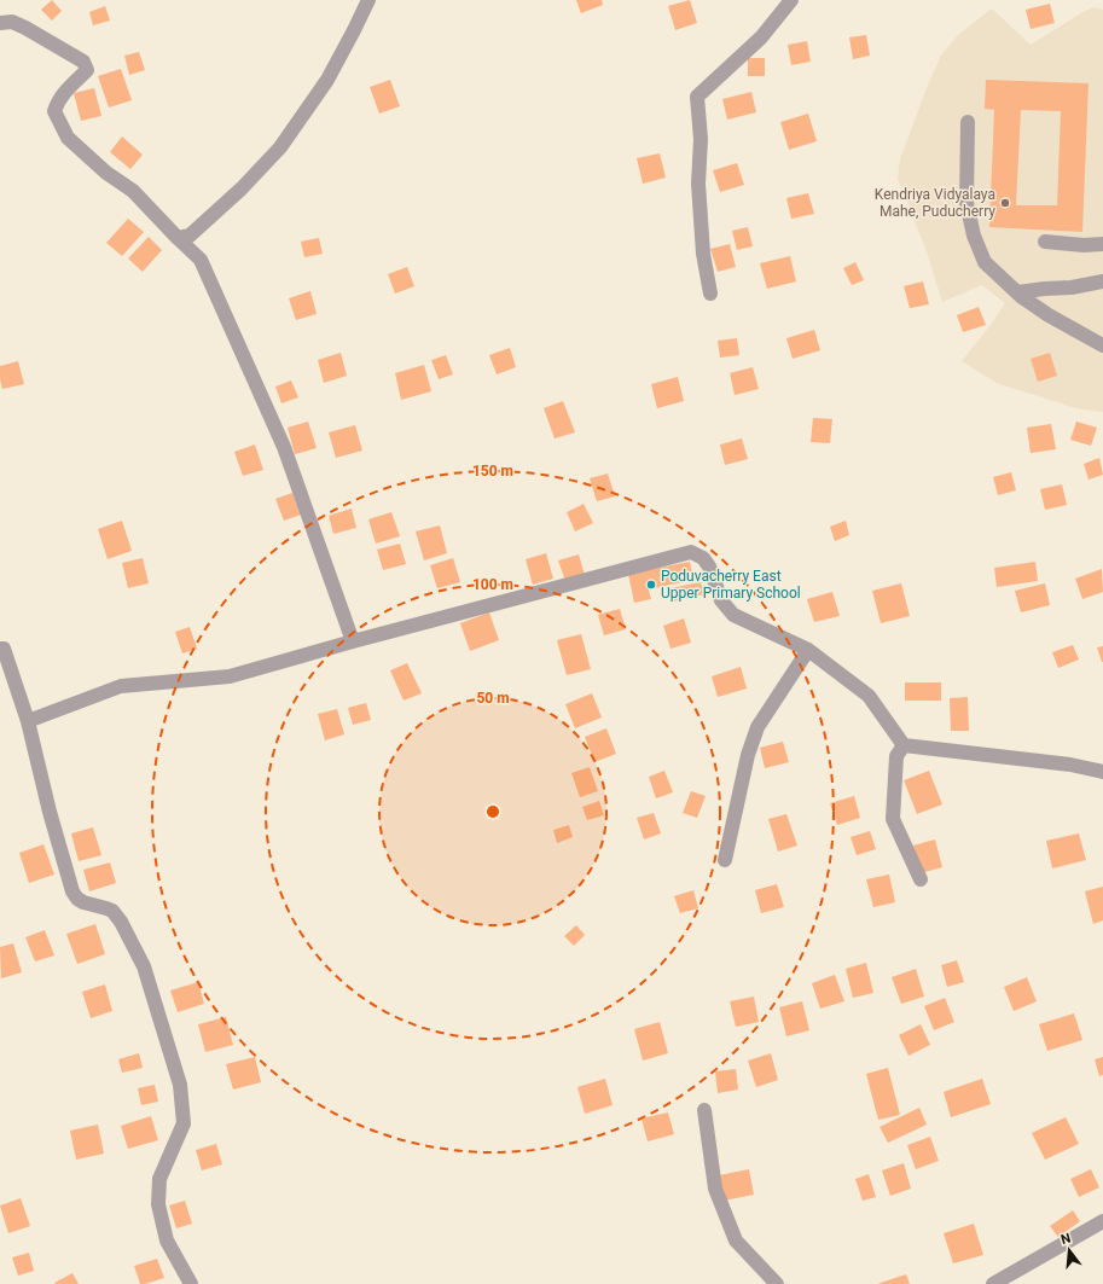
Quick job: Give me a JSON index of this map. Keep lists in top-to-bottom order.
{
  "places": ["Kendriya Vidyalaya Mahe, Puducherry", "Poduvacherry East Upper Primary School"],
  "north": "top",
  "rings": ["150 m", "100 m", "50 m"]
}
